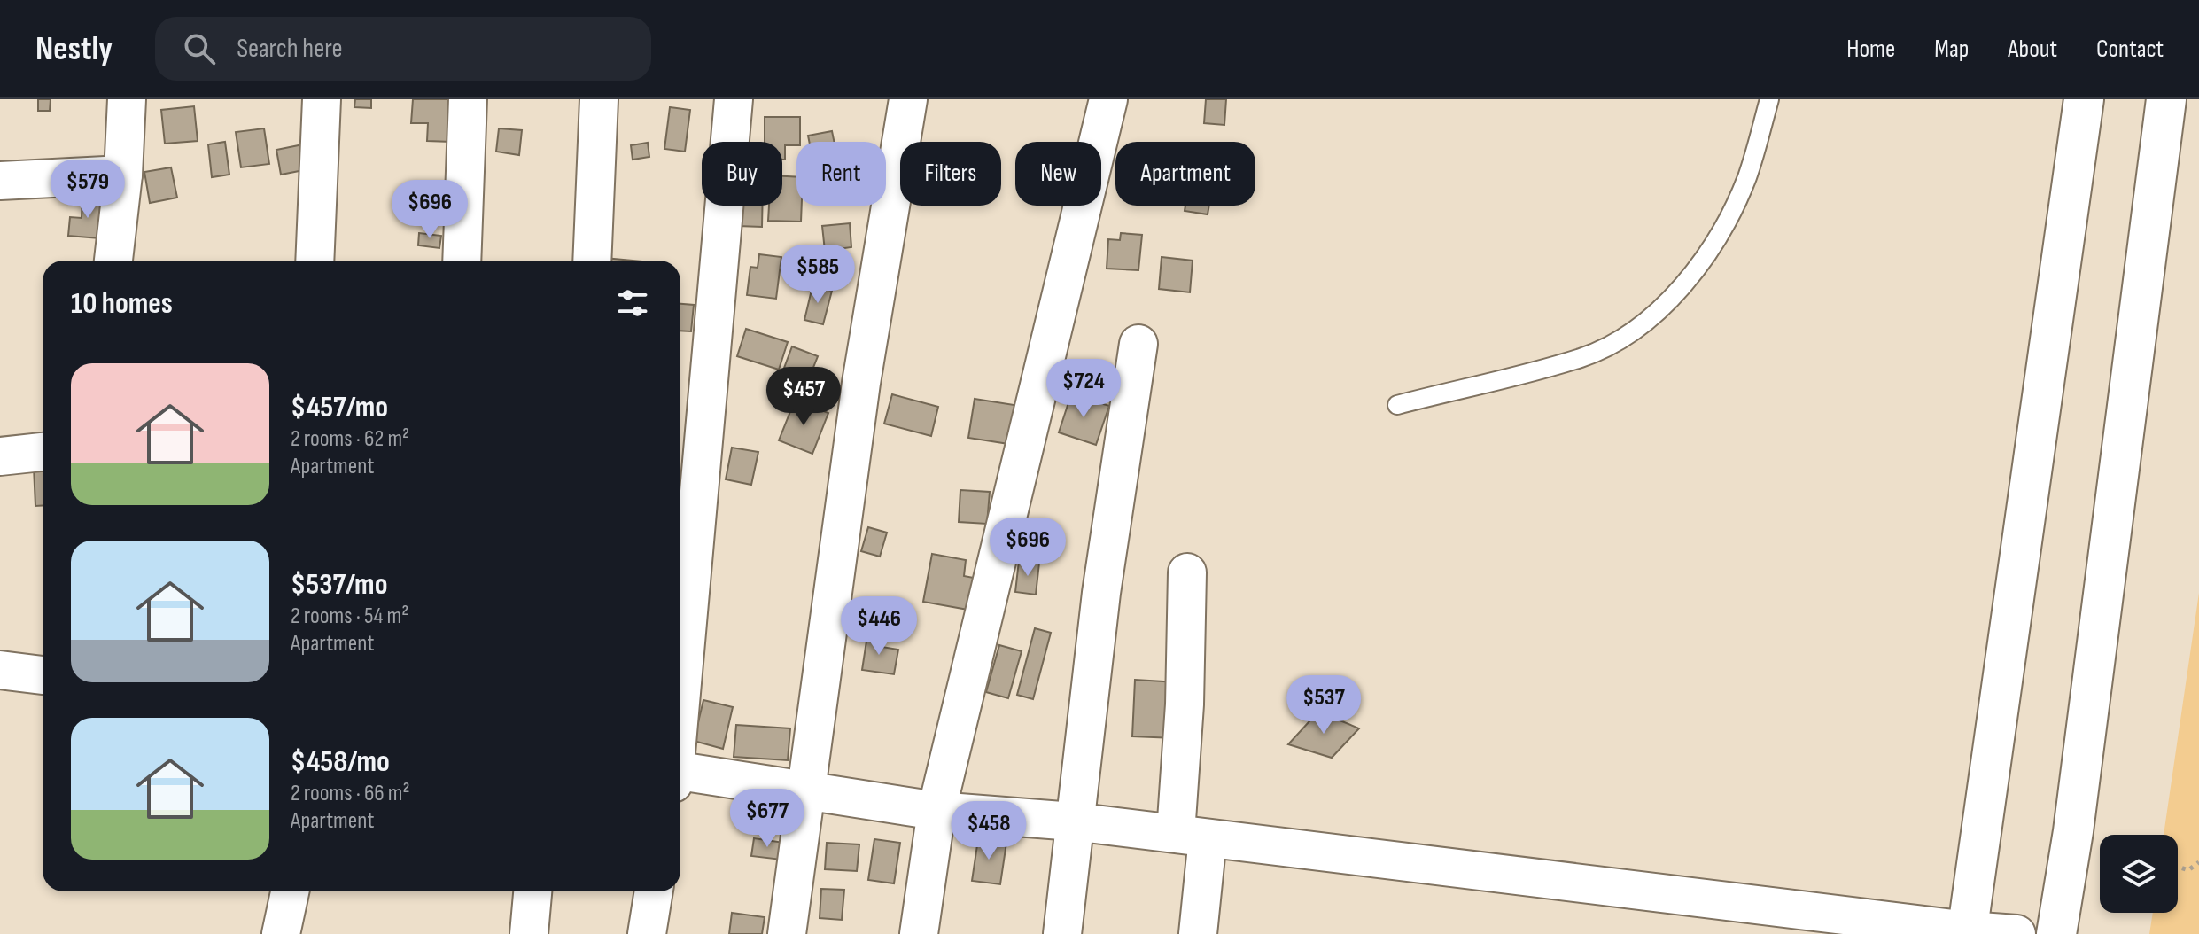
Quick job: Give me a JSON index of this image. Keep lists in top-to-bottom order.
{
  "page": {
    "header": "Nestly",
    "search": "Search here",
    "nav": [
      "Home",
      "Map",
      "About",
      "Contact"
    ],
    "chip": [
      "Buy",
      "Rent",
      "Filters",
      "New",
      "Apartment"
    ],
    "price": [
      "$579",
      "$696",
      "$585",
      "$724",
      "$457",
      "$696",
      "$446",
      "$537",
      "$677",
      "$458"
    ],
    "heading": "10 homes",
    "list": [
      {
        "name": "$457/mo",
        "note": "2 rooms · 62 m² · Apartment"
      },
      {
        "name": "$537/mo",
        "note": "2 rooms · 54 m² · Apartment"
      },
      {
        "name": "$458/mo",
        "note": "2 rooms · 66 m² · Apartment"
      }
    ]
  }
}
